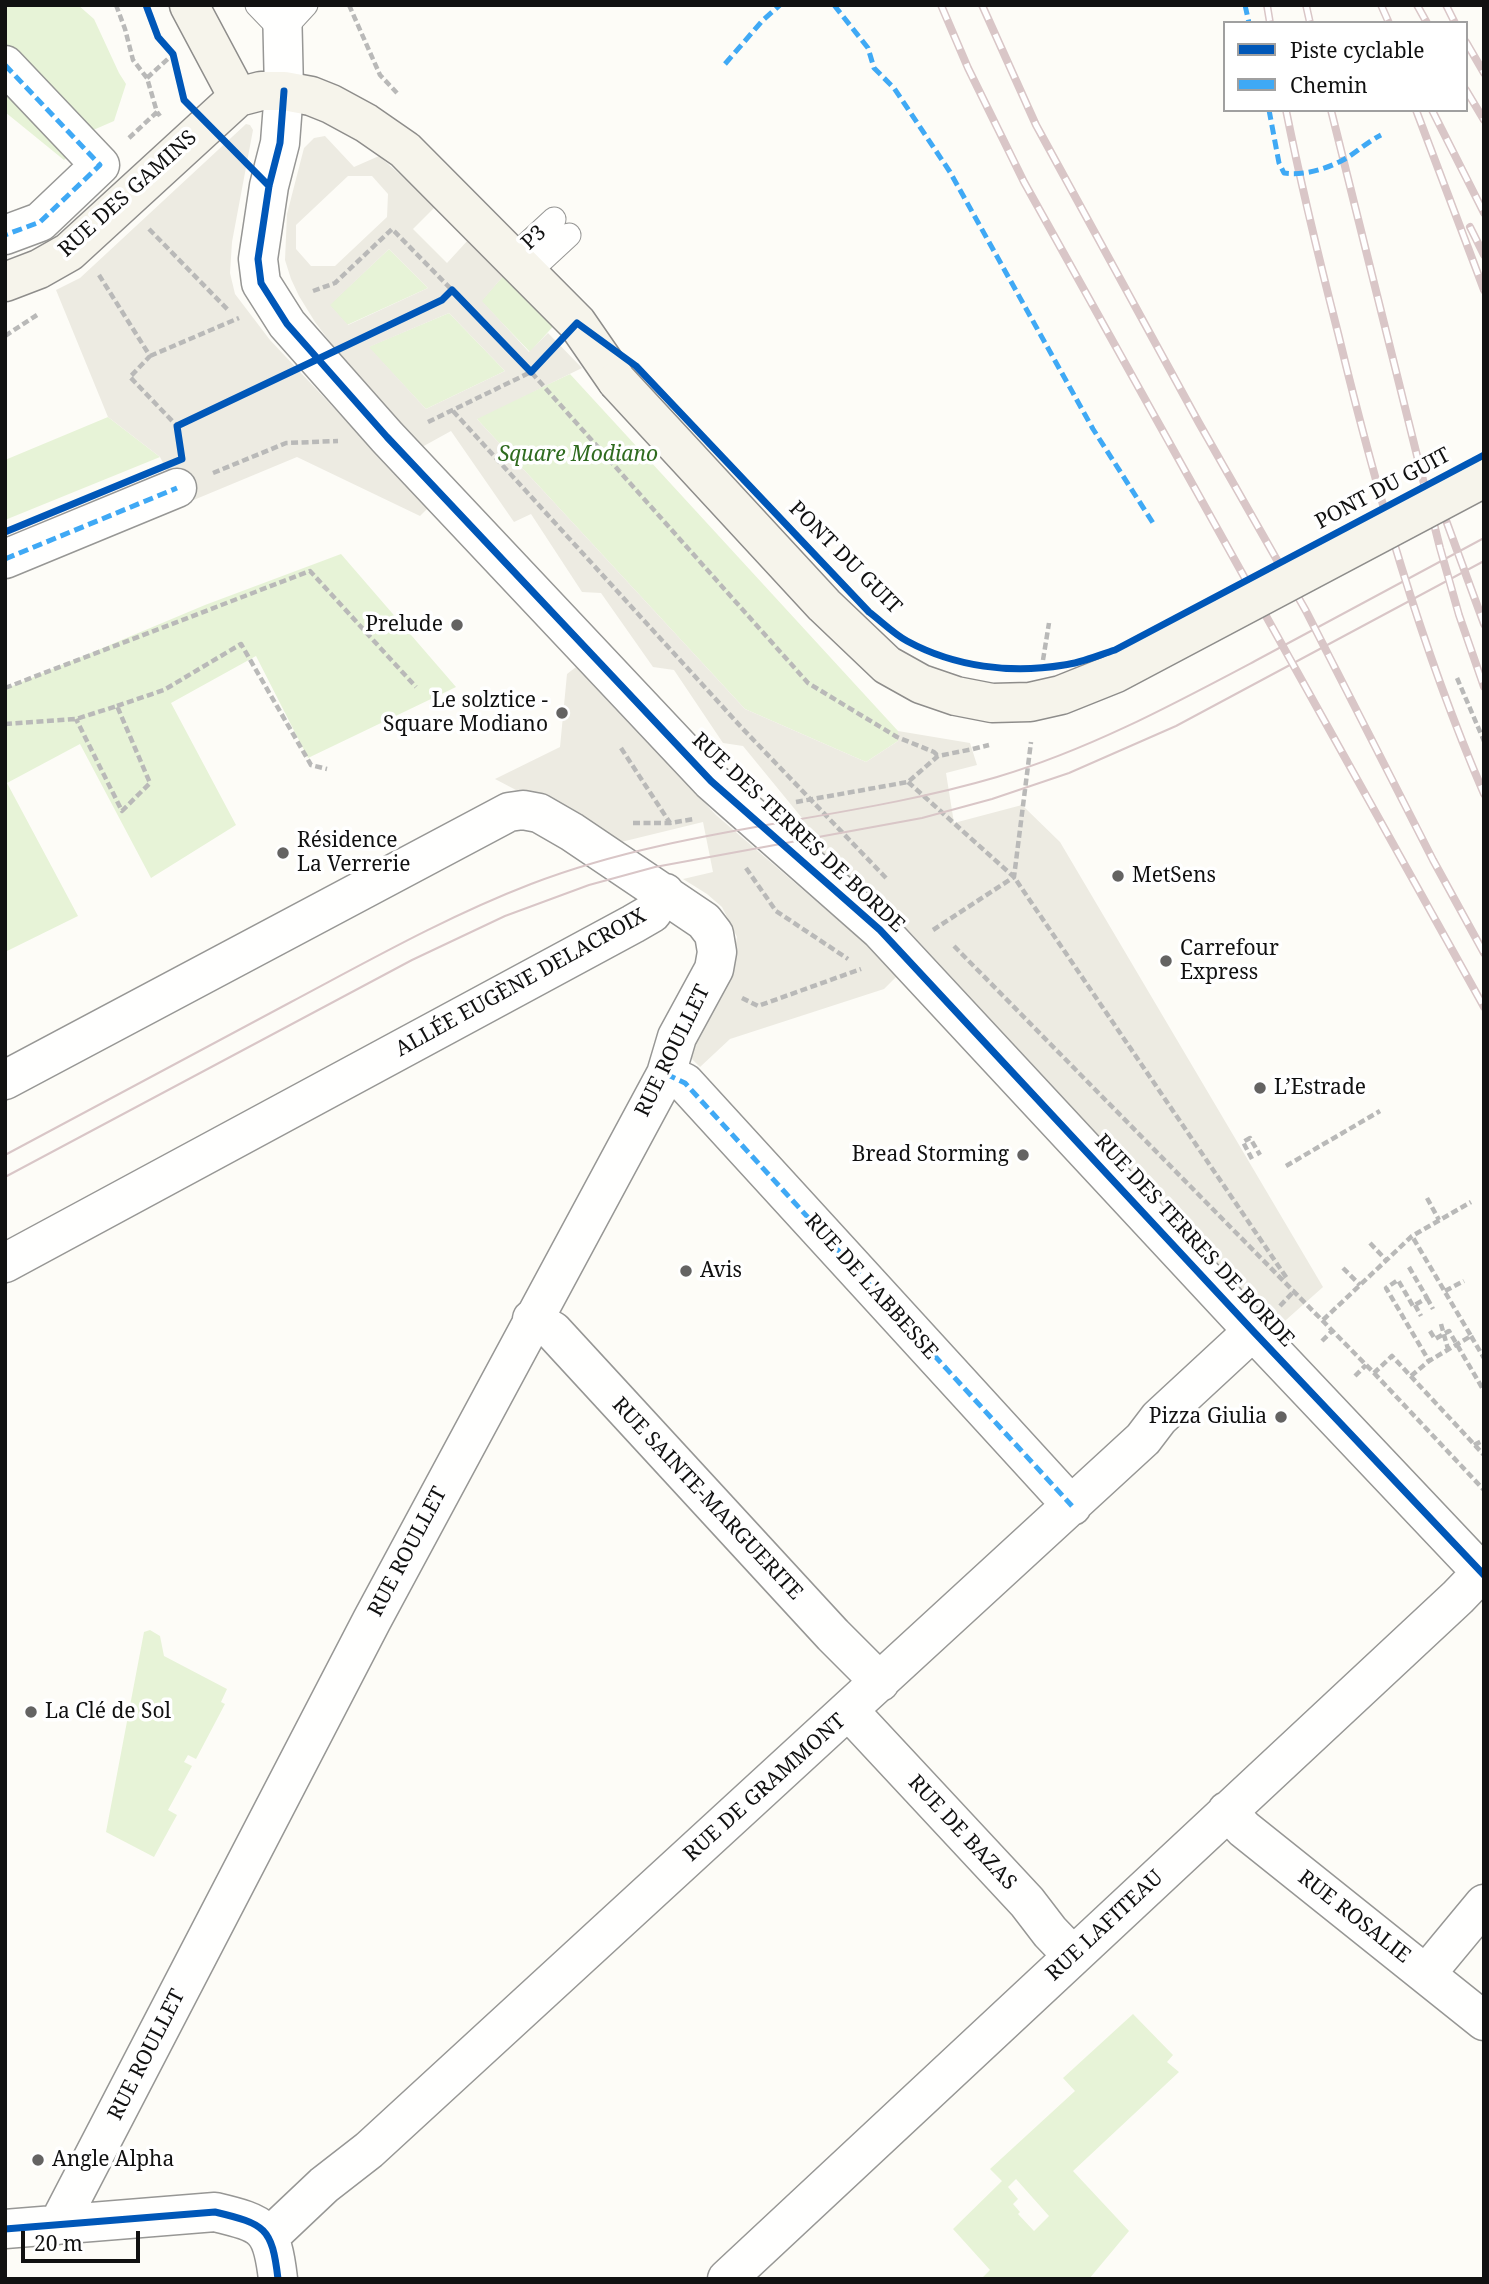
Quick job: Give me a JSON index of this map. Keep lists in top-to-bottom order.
{
  "streets": {
    "main road": ["RUE DES GAMINS", "PONT DU GUIT"],
    "street": [
      "RUE DES TERRES DE BORDE",
      "ALLÉE EUGÈNE DELACROIX",
      "RUE ROULLET",
      "RUE DE L'ABBESSE",
      "RUE SAINTE-MARGUERITE",
      "RUE DE GRAMMONT",
      "RUE DE BAZAS",
      "RUE ROSALIE",
      "RUE LAFITEAU"
    ],
    "lane": ["P3"]
  },
  "crossings": [
    ["P3", "PONT DU GUIT"],
    ["PONT DU GUIT", "RUE DES TERRES DE BORDE"],
    ["RUE DES TERRES DE BORDE", "RUE DE GRAMMONT"],
    ["RUE DES TERRES DE BORDE", "RUE LAFITEAU"],
    ["ALLÉE EUGÈNE DELACROIX", "RUE ROULLET"],
    ["RUE ROULLET", "RUE DE L'ABBESSE"],
    ["RUE ROULLET", "RUE SAINTE-MARGUERITE"],
    ["RUE DE L'ABBESSE", "RUE DE GRAMMONT"],
    ["RUE SAINTE-MARGUERITE", "RUE DE GRAMMONT"],
    ["RUE DE GRAMMONT", "RUE DE BAZAS"],
    ["RUE DE BAZAS", "RUE LAFITEAU"],
    ["RUE ROSALIE", "RUE LAFITEAU"]
  ],
  "parks": ["Square Modiano"],
  "places": [
    "Prelude",
    "Le solztice - Square Modiano",
    "Résidence La Verrerie",
    "MetSens",
    "Carrefour Express",
    "L’Estrade",
    "Bread Storming",
    "Avis",
    "Pizza Giulia",
    "La Clé de Sol",
    "Angle Alpha"
  ],
  "legend": ["Piste cyclable", "Chemin"],
  "scale_bar": "20 m"
}
